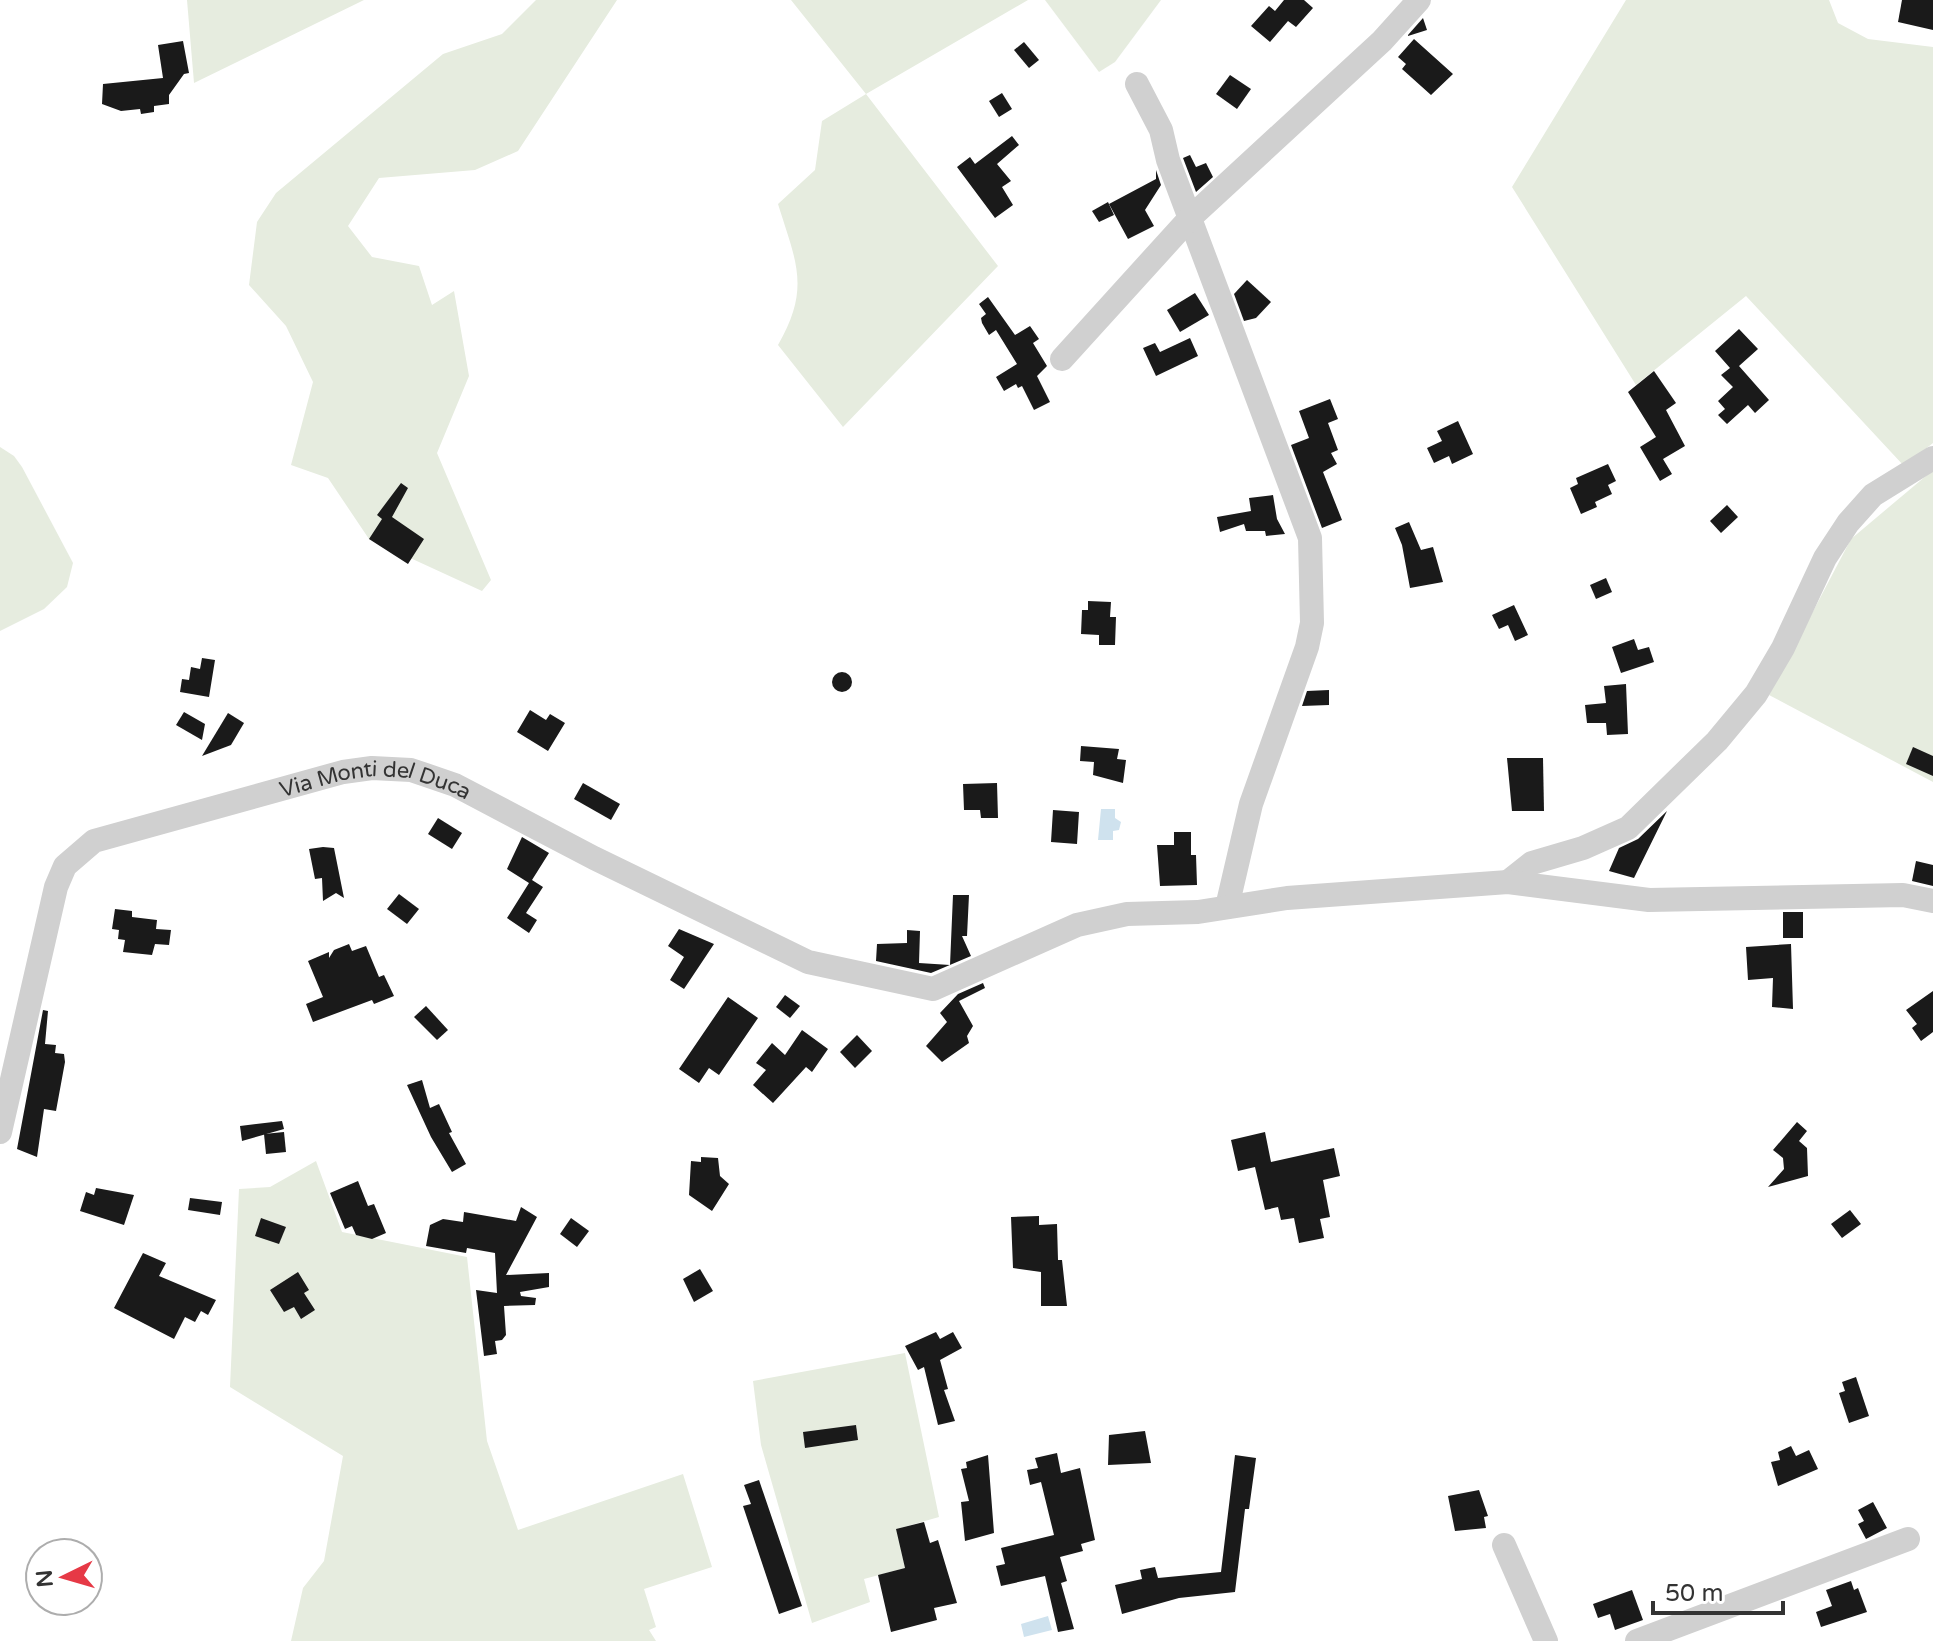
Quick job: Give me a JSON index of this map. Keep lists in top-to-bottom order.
{
  "streets": {
    "street": ["Via Monti del Duca"]
  },
  "scale_bar": "50 m",
  "north": "left"
}
